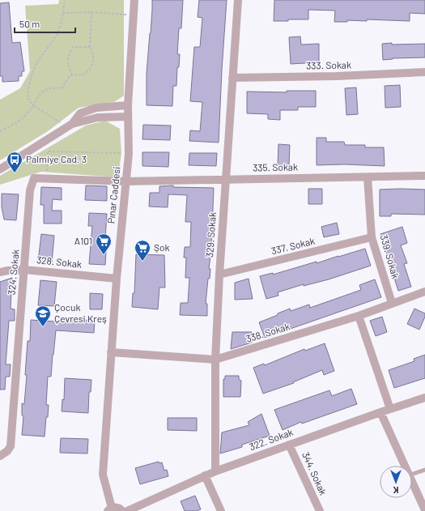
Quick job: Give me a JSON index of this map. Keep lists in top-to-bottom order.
{
  "streets": {
    "street": [
      "333. Sokak",
      "335. Sokak",
      "Pınar Caddesi",
      "329. Sokak",
      "337. Sokak",
      "339. Sokak",
      "328. Sokak",
      "324. Sokak",
      "338. Sokak",
      "322. Sokak",
      "344. Sokak"
    ]
  },
  "crossings": [
    ["333. Sokak", "329. Sokak"],
    ["335. Sokak", "Pınar Caddesi"],
    ["335. Sokak", "329. Sokak"],
    ["335. Sokak", "339. Sokak"],
    ["335. Sokak", "324. Sokak"],
    ["Pınar Caddesi", "328. Sokak"],
    ["Pınar Caddesi", "324. Sokak"],
    ["Pınar Caddesi", "338. Sokak"],
    ["329. Sokak", "337. Sokak"],
    ["329. Sokak", "338. Sokak"],
    ["329. Sokak", "322. Sokak"],
    ["337. Sokak", "339. Sokak"],
    ["339. Sokak", "338. Sokak"],
    ["328. Sokak", "324. Sokak"],
    ["322. Sokak", "344. Sokak"]
  ],
  "places": {
    "bus stop": ["Palmiye Cad. 3"],
    "supermarket": ["A101", "Şok"],
    "school or university": ["Çocuk Çevresi Kreş"]
  },
  "scale_bar": "50 m",
  "north": "bottom"
}
